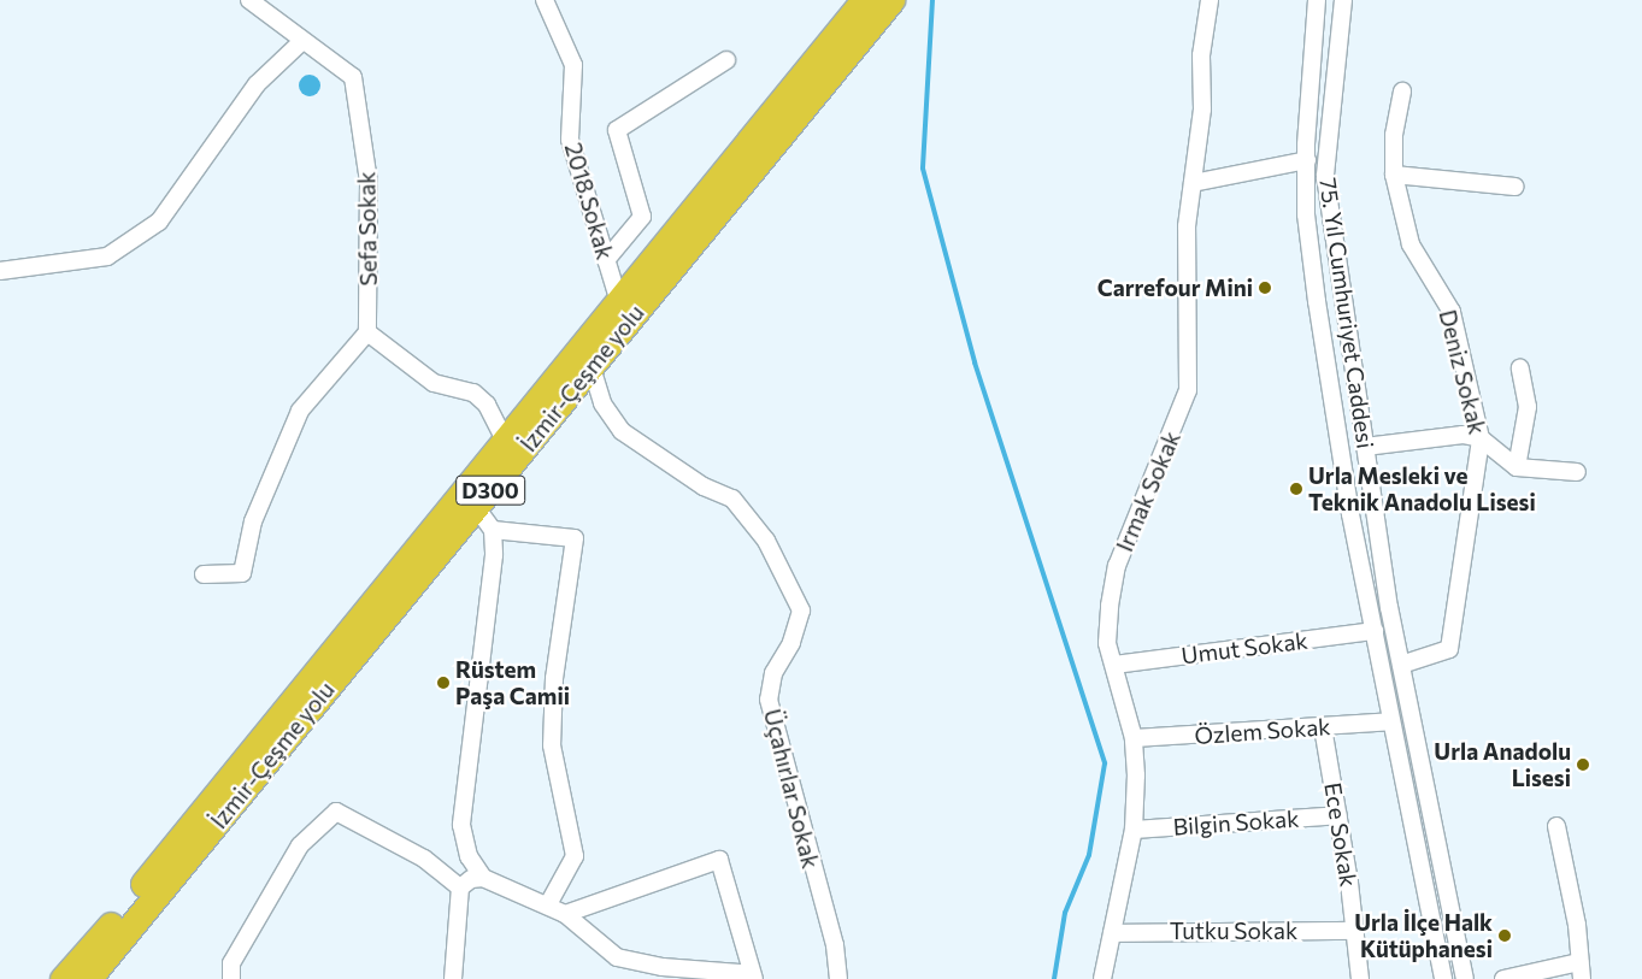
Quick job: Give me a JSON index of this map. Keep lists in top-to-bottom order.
{
  "streets": {
    "highway": ["İzmir-Çeşme yolu", "D300"],
    "street": [
      "2018.Sokak",
      "Sefa Sokak",
      "75. Yıl Cumhuriyet Caddesi",
      "Deniz Sokak",
      "Irmak Sokak",
      "Umut Sokak",
      "Özlem Sokak",
      "Üçahırlar Sokak",
      "Bilgin Sokak",
      "Ece Sokak",
      "Tutku Sokak"
    ]
  },
  "crossings": [
    ["2018.Sokak", "İzmir-Çeşme yolu"],
    ["75. Yıl Cumhuriyet Caddesi", "Deniz Sokak"],
    ["75. Yıl Cumhuriyet Caddesi", "Umut Sokak"],
    ["75. Yıl Cumhuriyet Caddesi", "Özlem Sokak"],
    ["İzmir-Çeşme yolu", "Üçahırlar Sokak"],
    ["Irmak Sokak", "Umut Sokak"],
    ["Irmak Sokak", "Özlem Sokak"],
    ["Irmak Sokak", "Bilgin Sokak"],
    ["Irmak Sokak", "Tutku Sokak"],
    ["Özlem Sokak", "Ece Sokak"],
    ["Bilgin Sokak", "Ece Sokak"],
    ["Ece Sokak", "Tutku Sokak"]
  ],
  "places": [
    "Carrefour Mini",
    "Urla Mesleki ve Teknik Anadolu Lisesi",
    "Rüstem Paşa Camii",
    "Urla Anadolu Lisesi",
    "Urla İlçe Halk Kütüphanesi"
  ]
}
